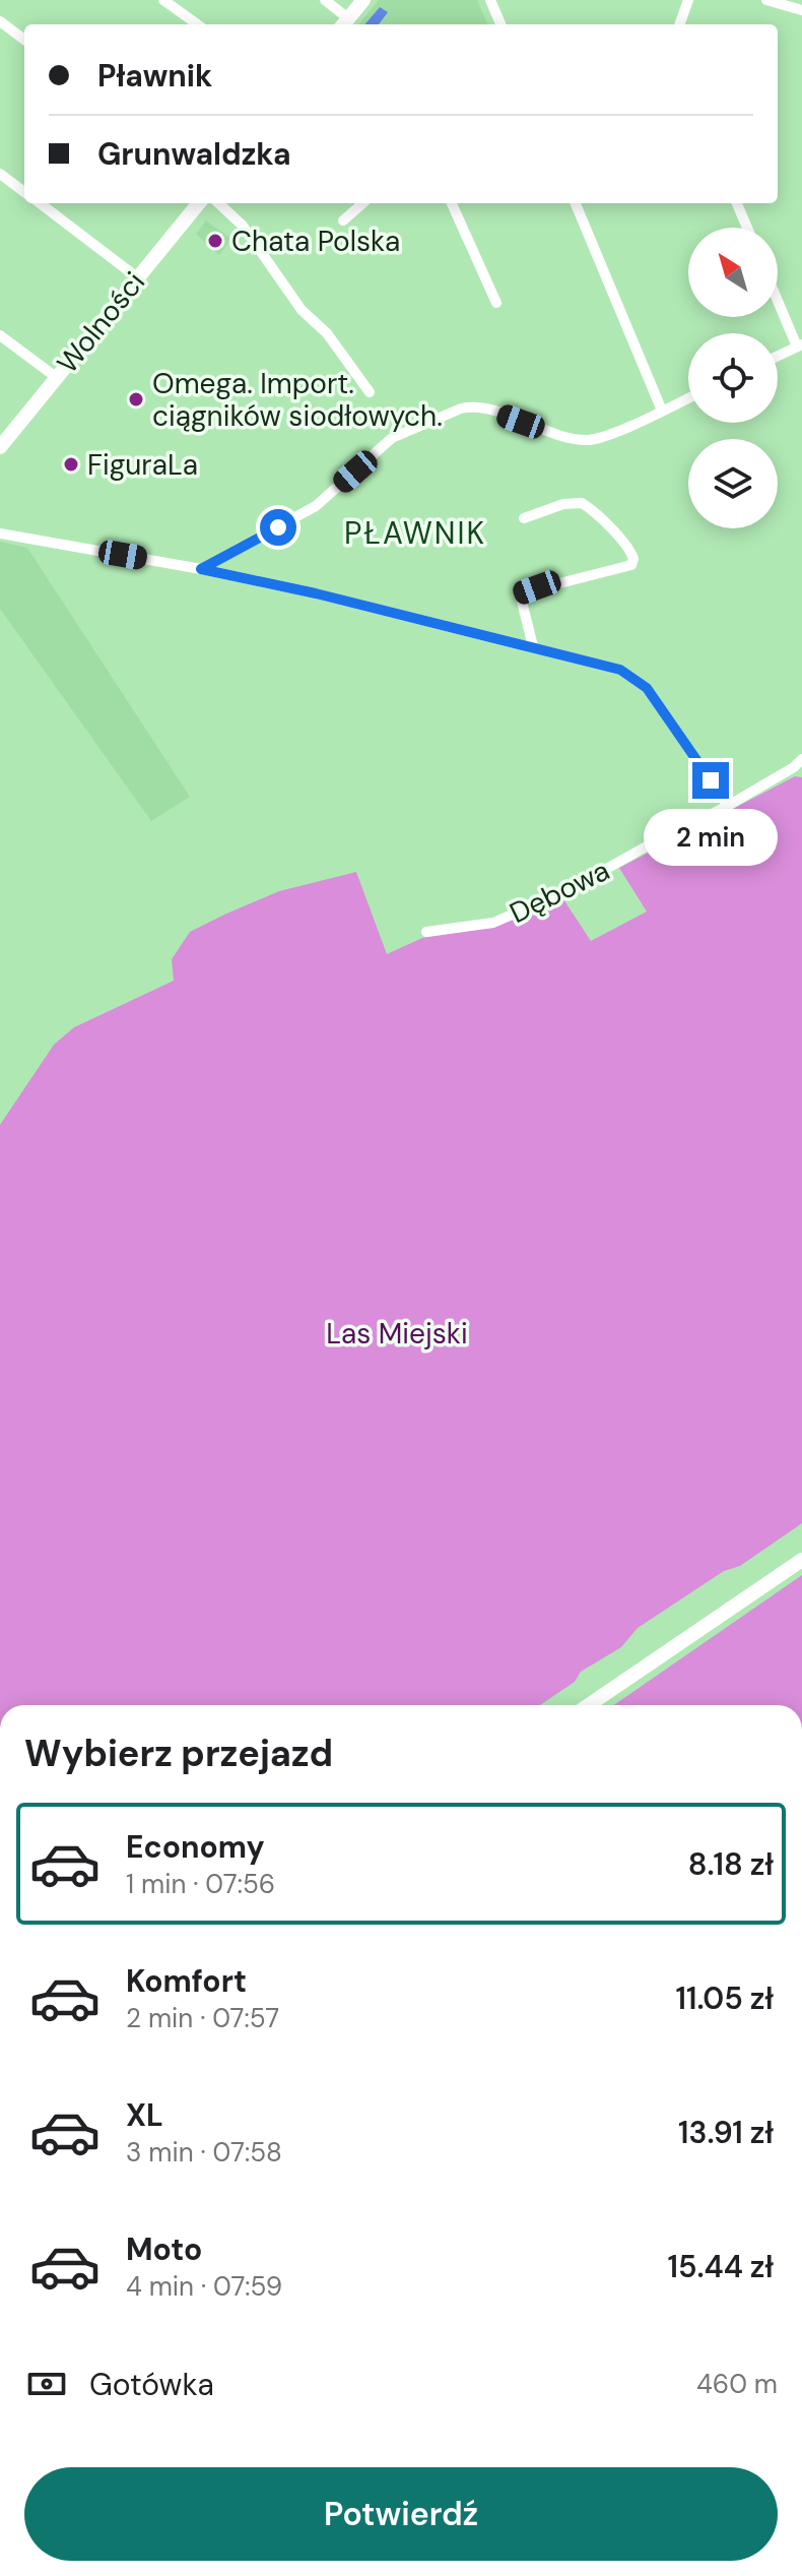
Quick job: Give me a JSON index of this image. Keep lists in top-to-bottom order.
{
  "streets": {
    "street": ["Wolności", "Dębowa"]
  },
  "districts": ["PŁAWNIK"],
  "parks": ["Las Miejski"],
  "places": ["Chata Polska", "Omega. Import. ciągników siodłowych.", "FiguraLa"],
  "north": "top left",
  "page": {
    "banner": ["Pławnik", "Grunwaldzka"],
    "bubble": "2 min",
    "heading": "Wybierz przejazd",
    "list": [
      {
        "name": "Economy",
        "note": "1 min · 07:56",
        "value": "8.18 zł"
      },
      {
        "name": "Komfort",
        "note": "2 min · 07:57",
        "value": "11.05 zł"
      },
      {
        "name": "XL",
        "note": "3 min · 07:58",
        "value": "13.91 zł"
      },
      {
        "name": "Moto",
        "note": "4 min · 07:59",
        "value": "15.44 zł"
      }
    ],
    "pay": ["Gotówka", "460 m"],
    "buttons": "Potwierdź"
  }
}
